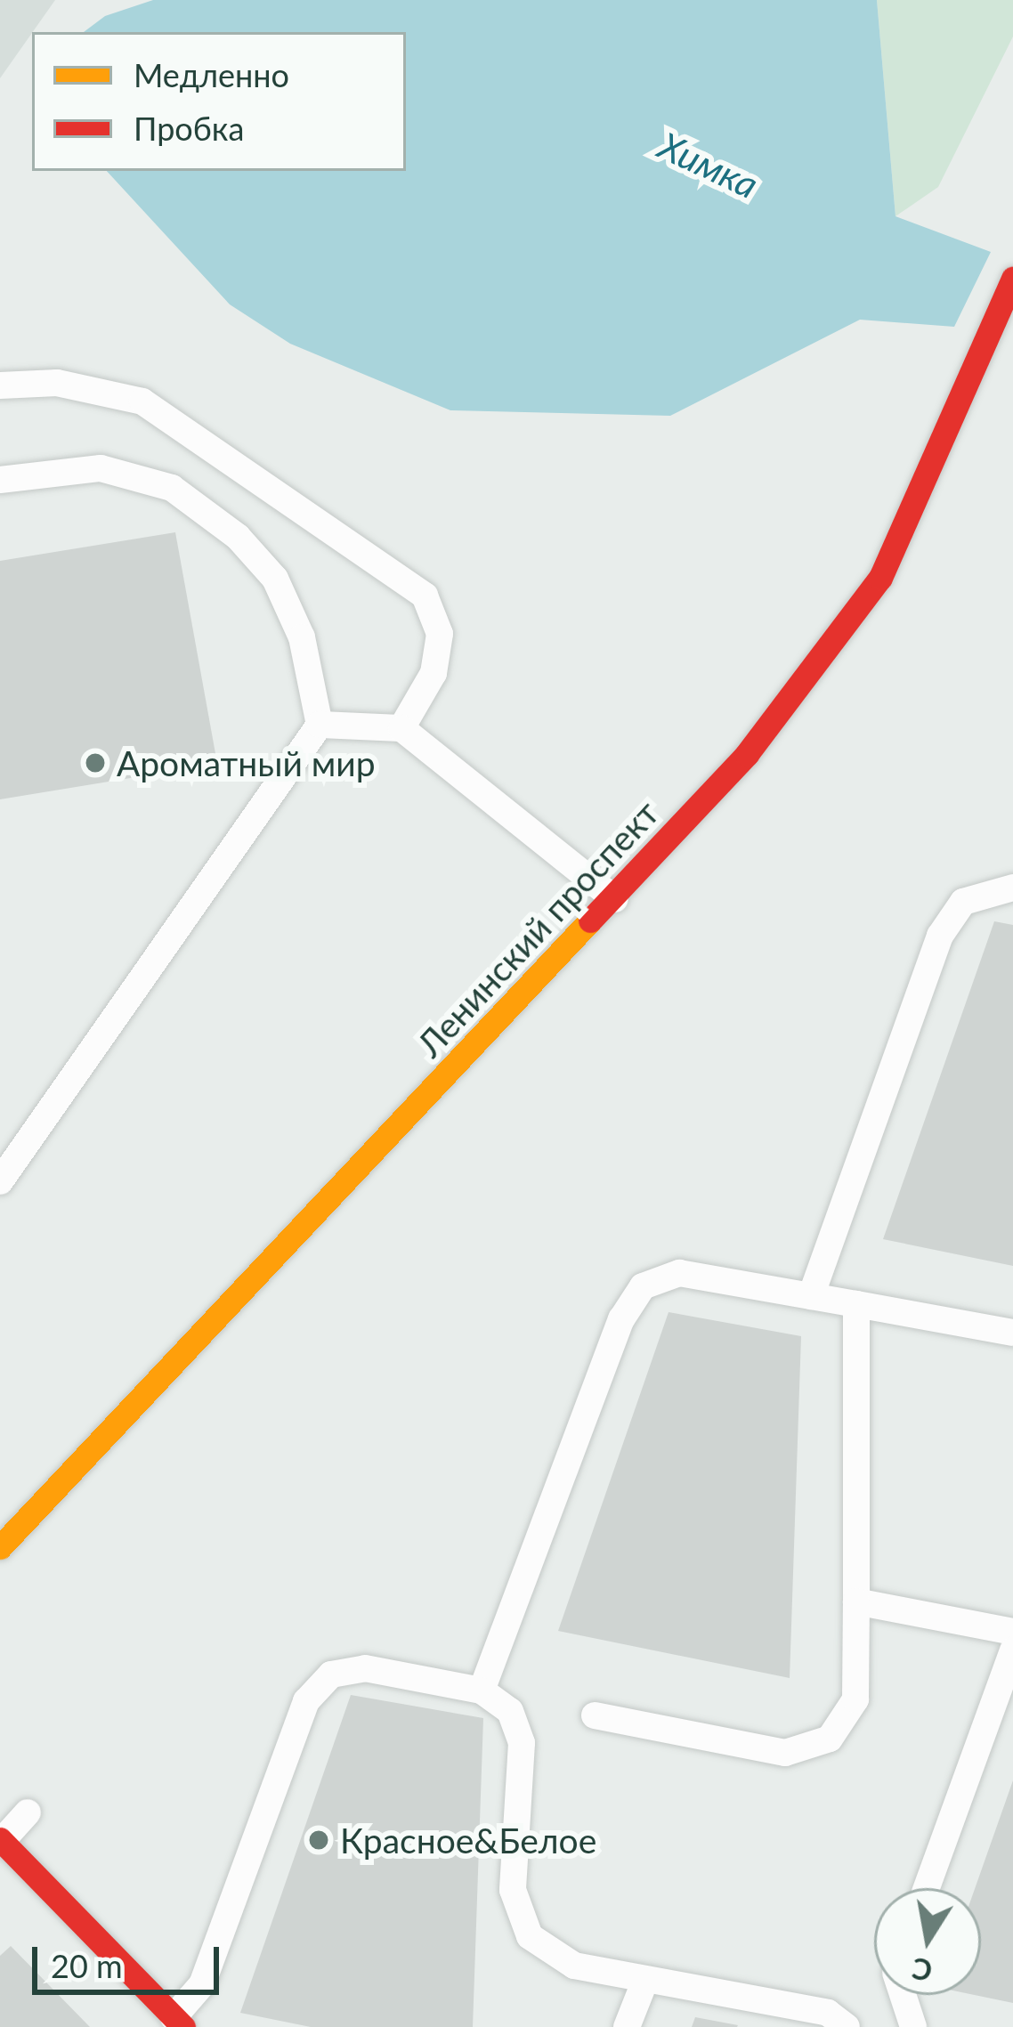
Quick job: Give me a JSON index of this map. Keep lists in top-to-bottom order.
{
  "streets": {
    "main road": ["Ленинский проспект"]
  },
  "water": ["Химка"],
  "places": ["Ароматный мир", "Красное&Белое"],
  "legend": ["Медленно", "Пробка"],
  "scale_bar": "20 m",
  "north": "bottom"
}
